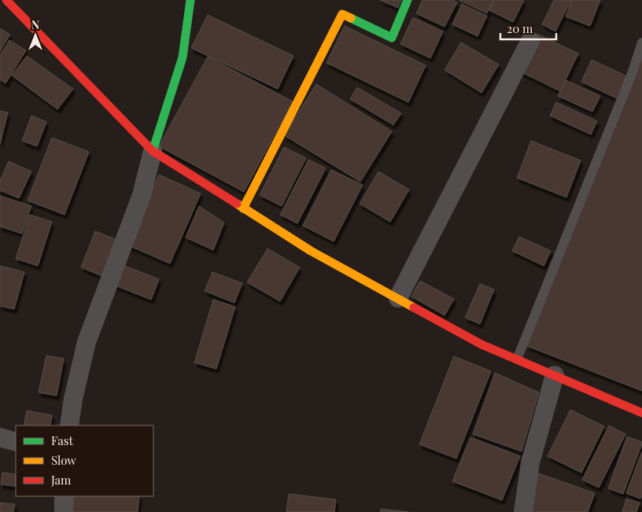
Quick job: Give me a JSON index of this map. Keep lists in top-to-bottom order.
{
  "legend": ["Fast", "Slow", "Jam"],
  "scale_bar": "20 m",
  "north": "top"
}
